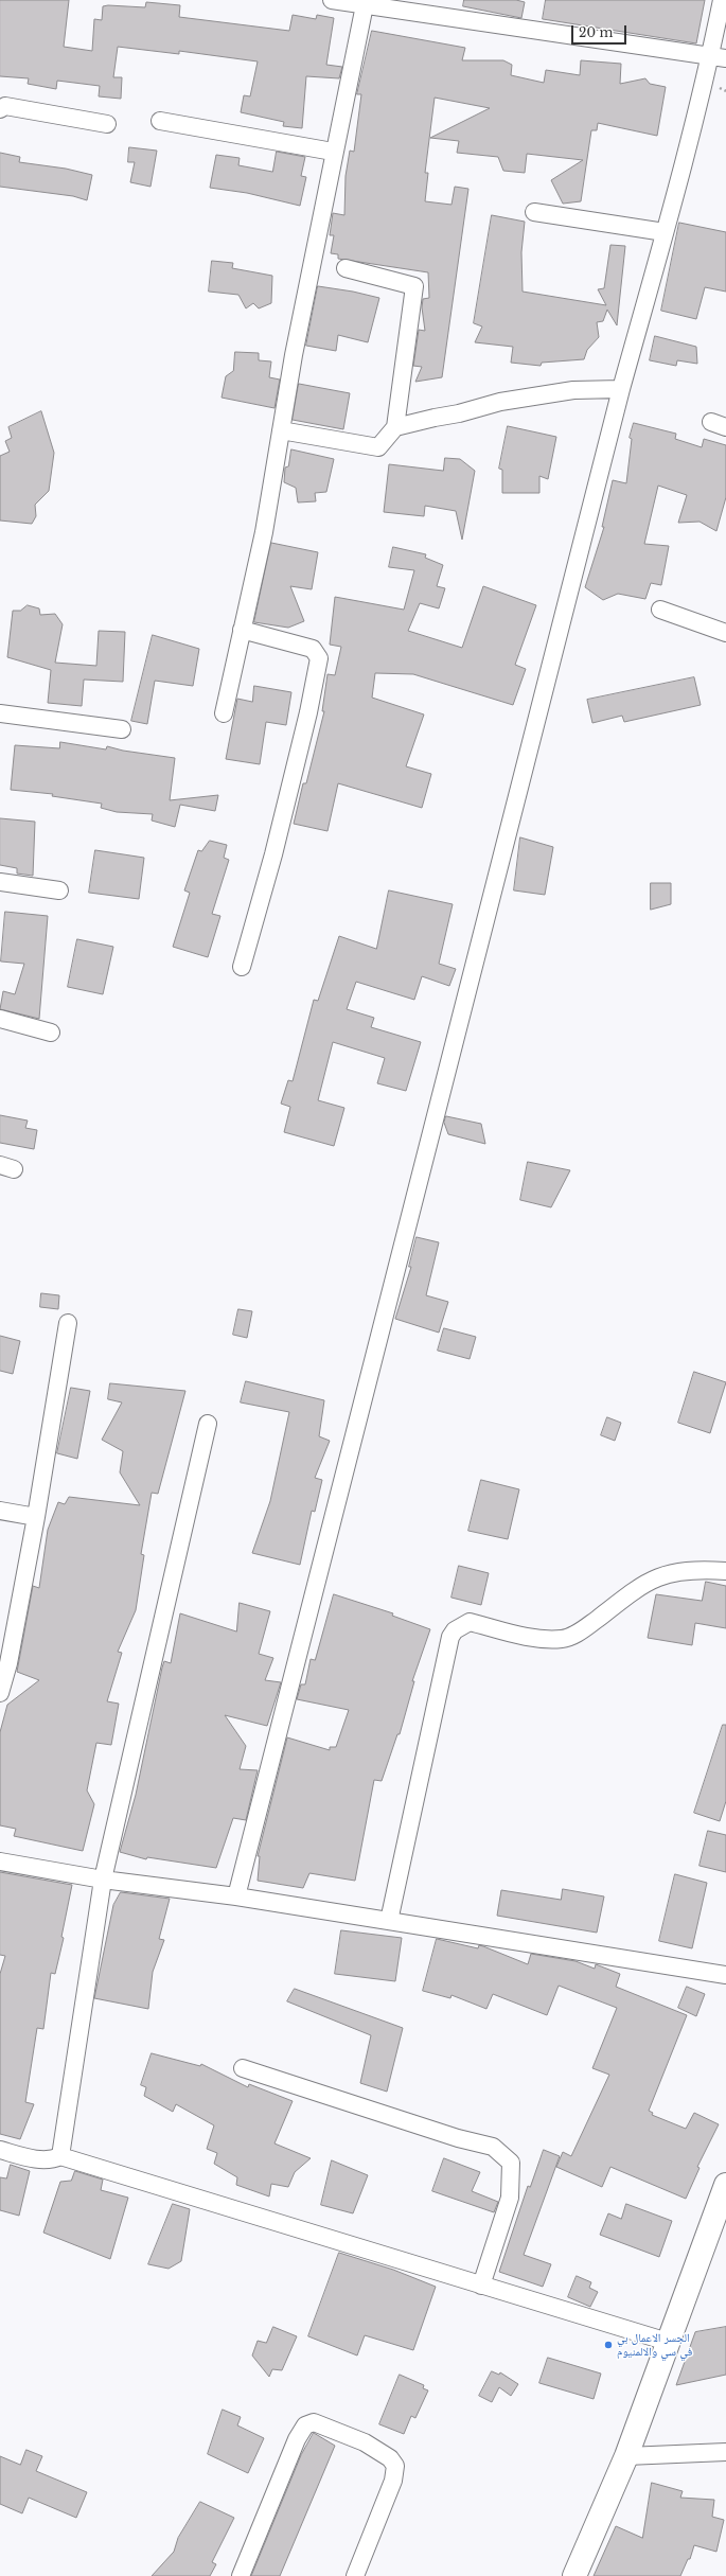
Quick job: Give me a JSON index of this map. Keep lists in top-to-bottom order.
{
  "places": ["الجسر الاعمال بي في سي والالمنيوم"],
  "scale_bar": "20 m"
}
